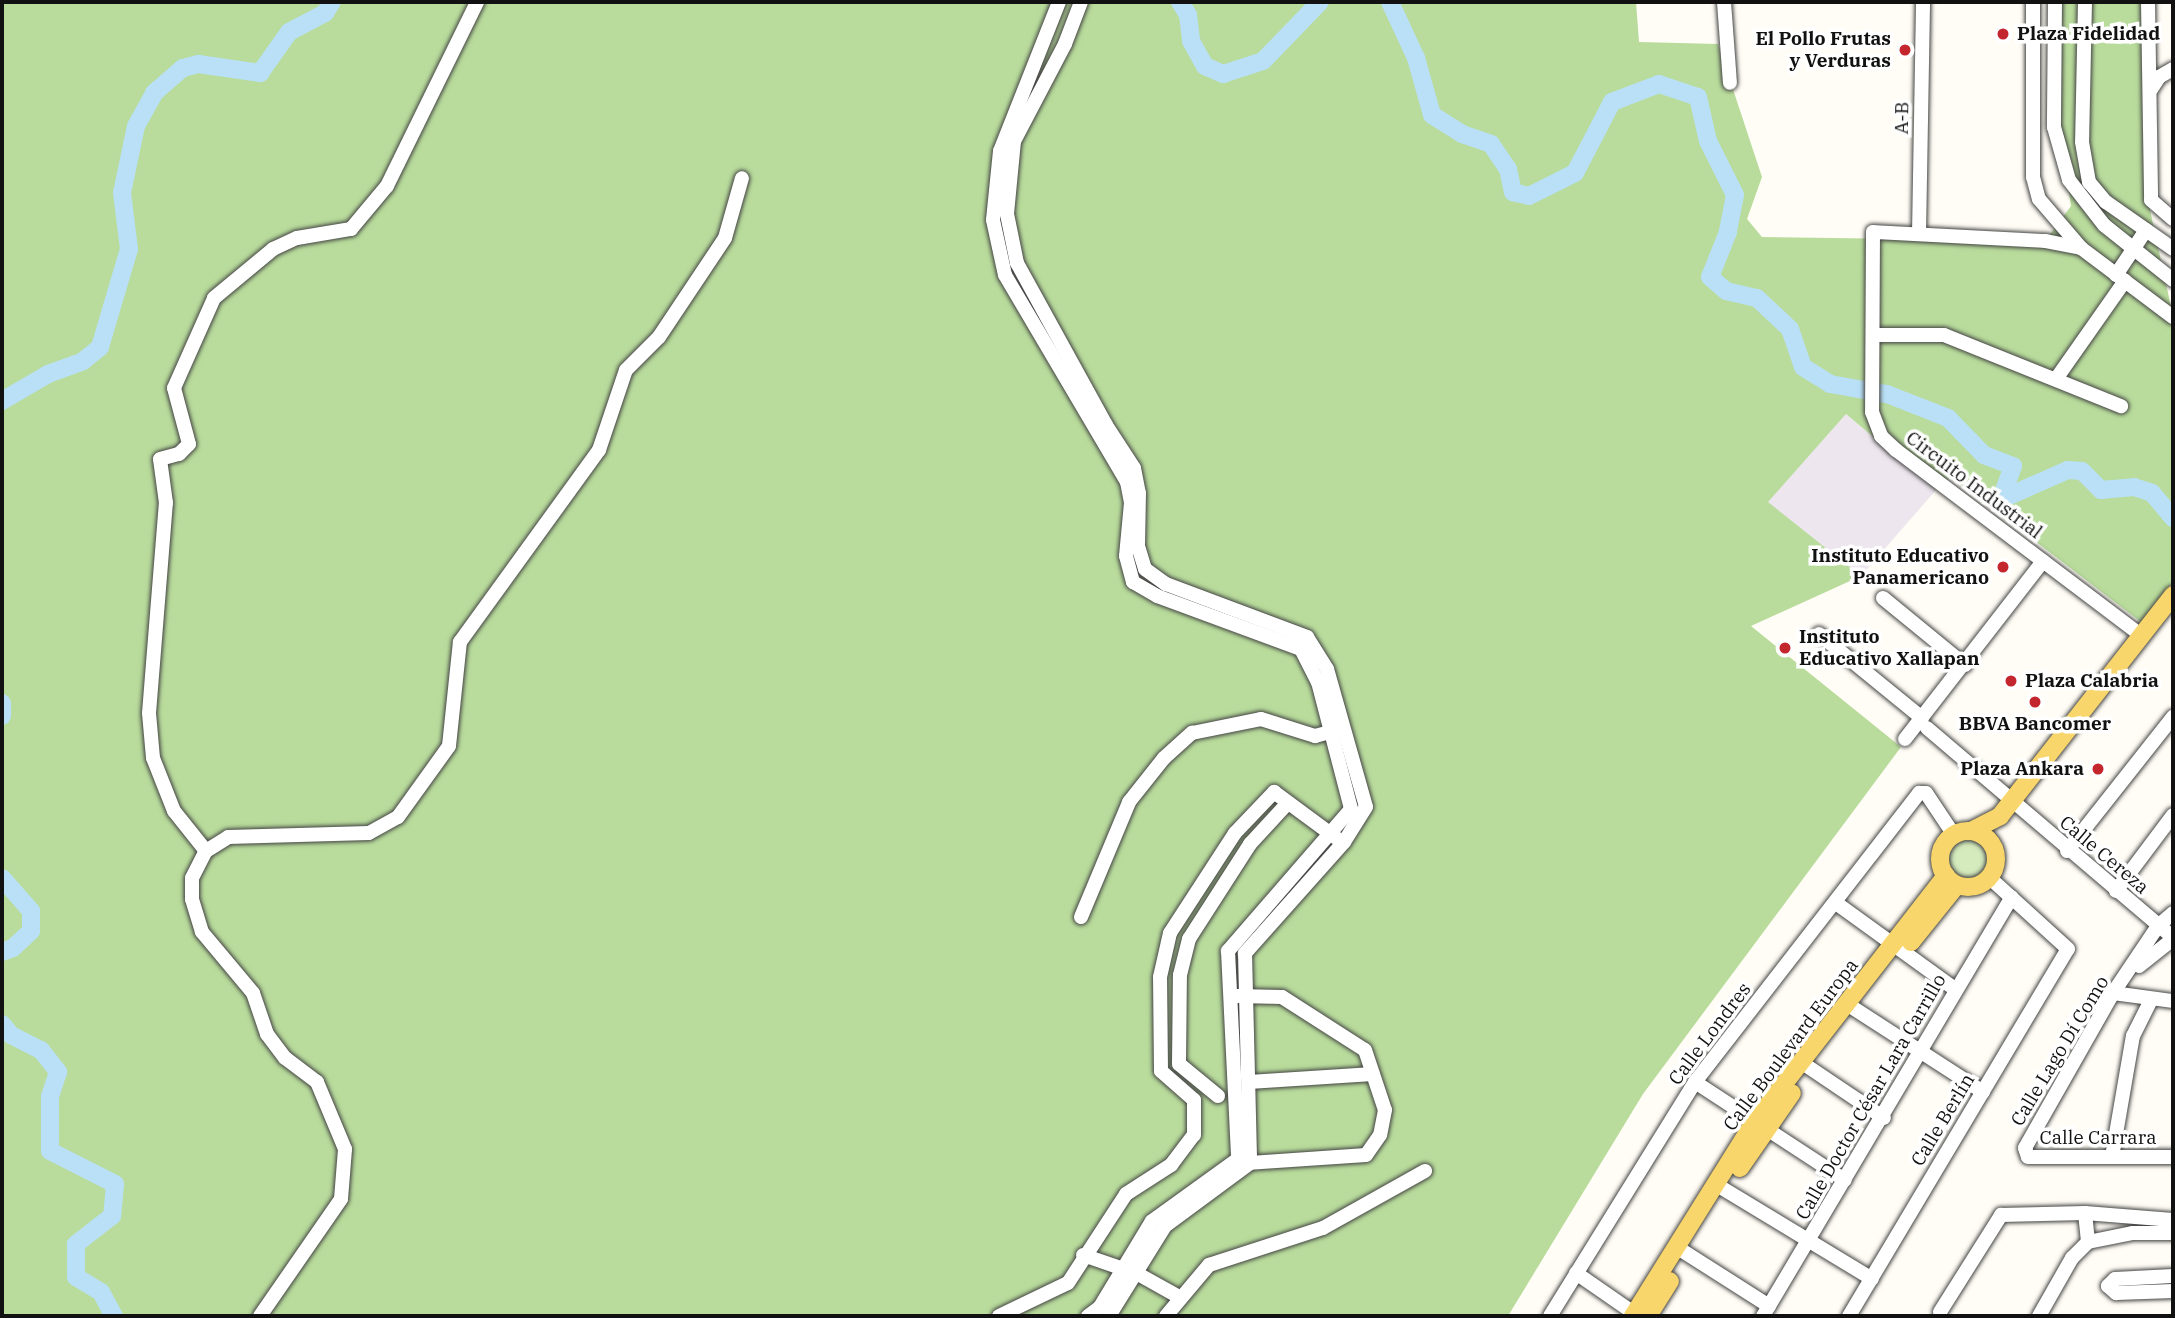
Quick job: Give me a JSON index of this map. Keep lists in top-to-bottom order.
{
  "streets": {
    "main road": ["Calle Boulevard Europa"],
    "street": [
      "A-B",
      "Circuito Industrial",
      "Calle Cereza",
      "Calle Londres",
      "Calle Lago Dí Como",
      "Calle Doctor César Lara Carrillo",
      "Calle Berlín",
      "Calle Carrara"
    ]
  },
  "crossings": [
    ["A-B", "Circuito Industrial"],
    ["Calle Cereza", "Calle Lago Dí Como"],
    ["Calle Londres", "Calle Boulevard Europa"],
    ["Calle Lago Dí Como", "Calle Carrara"],
    ["Calle Doctor César Lara Carrillo", "Calle Berlín"]
  ],
  "places": [
    "Plaza Fidelidad",
    "El Pollo Frutas y Verduras",
    "Instituto Educativo Panamericano",
    "Instituto Educativo Xallapan",
    "Plaza Calabria",
    "BBVA Bancomer",
    "Plaza Ankara"
  ]
}
